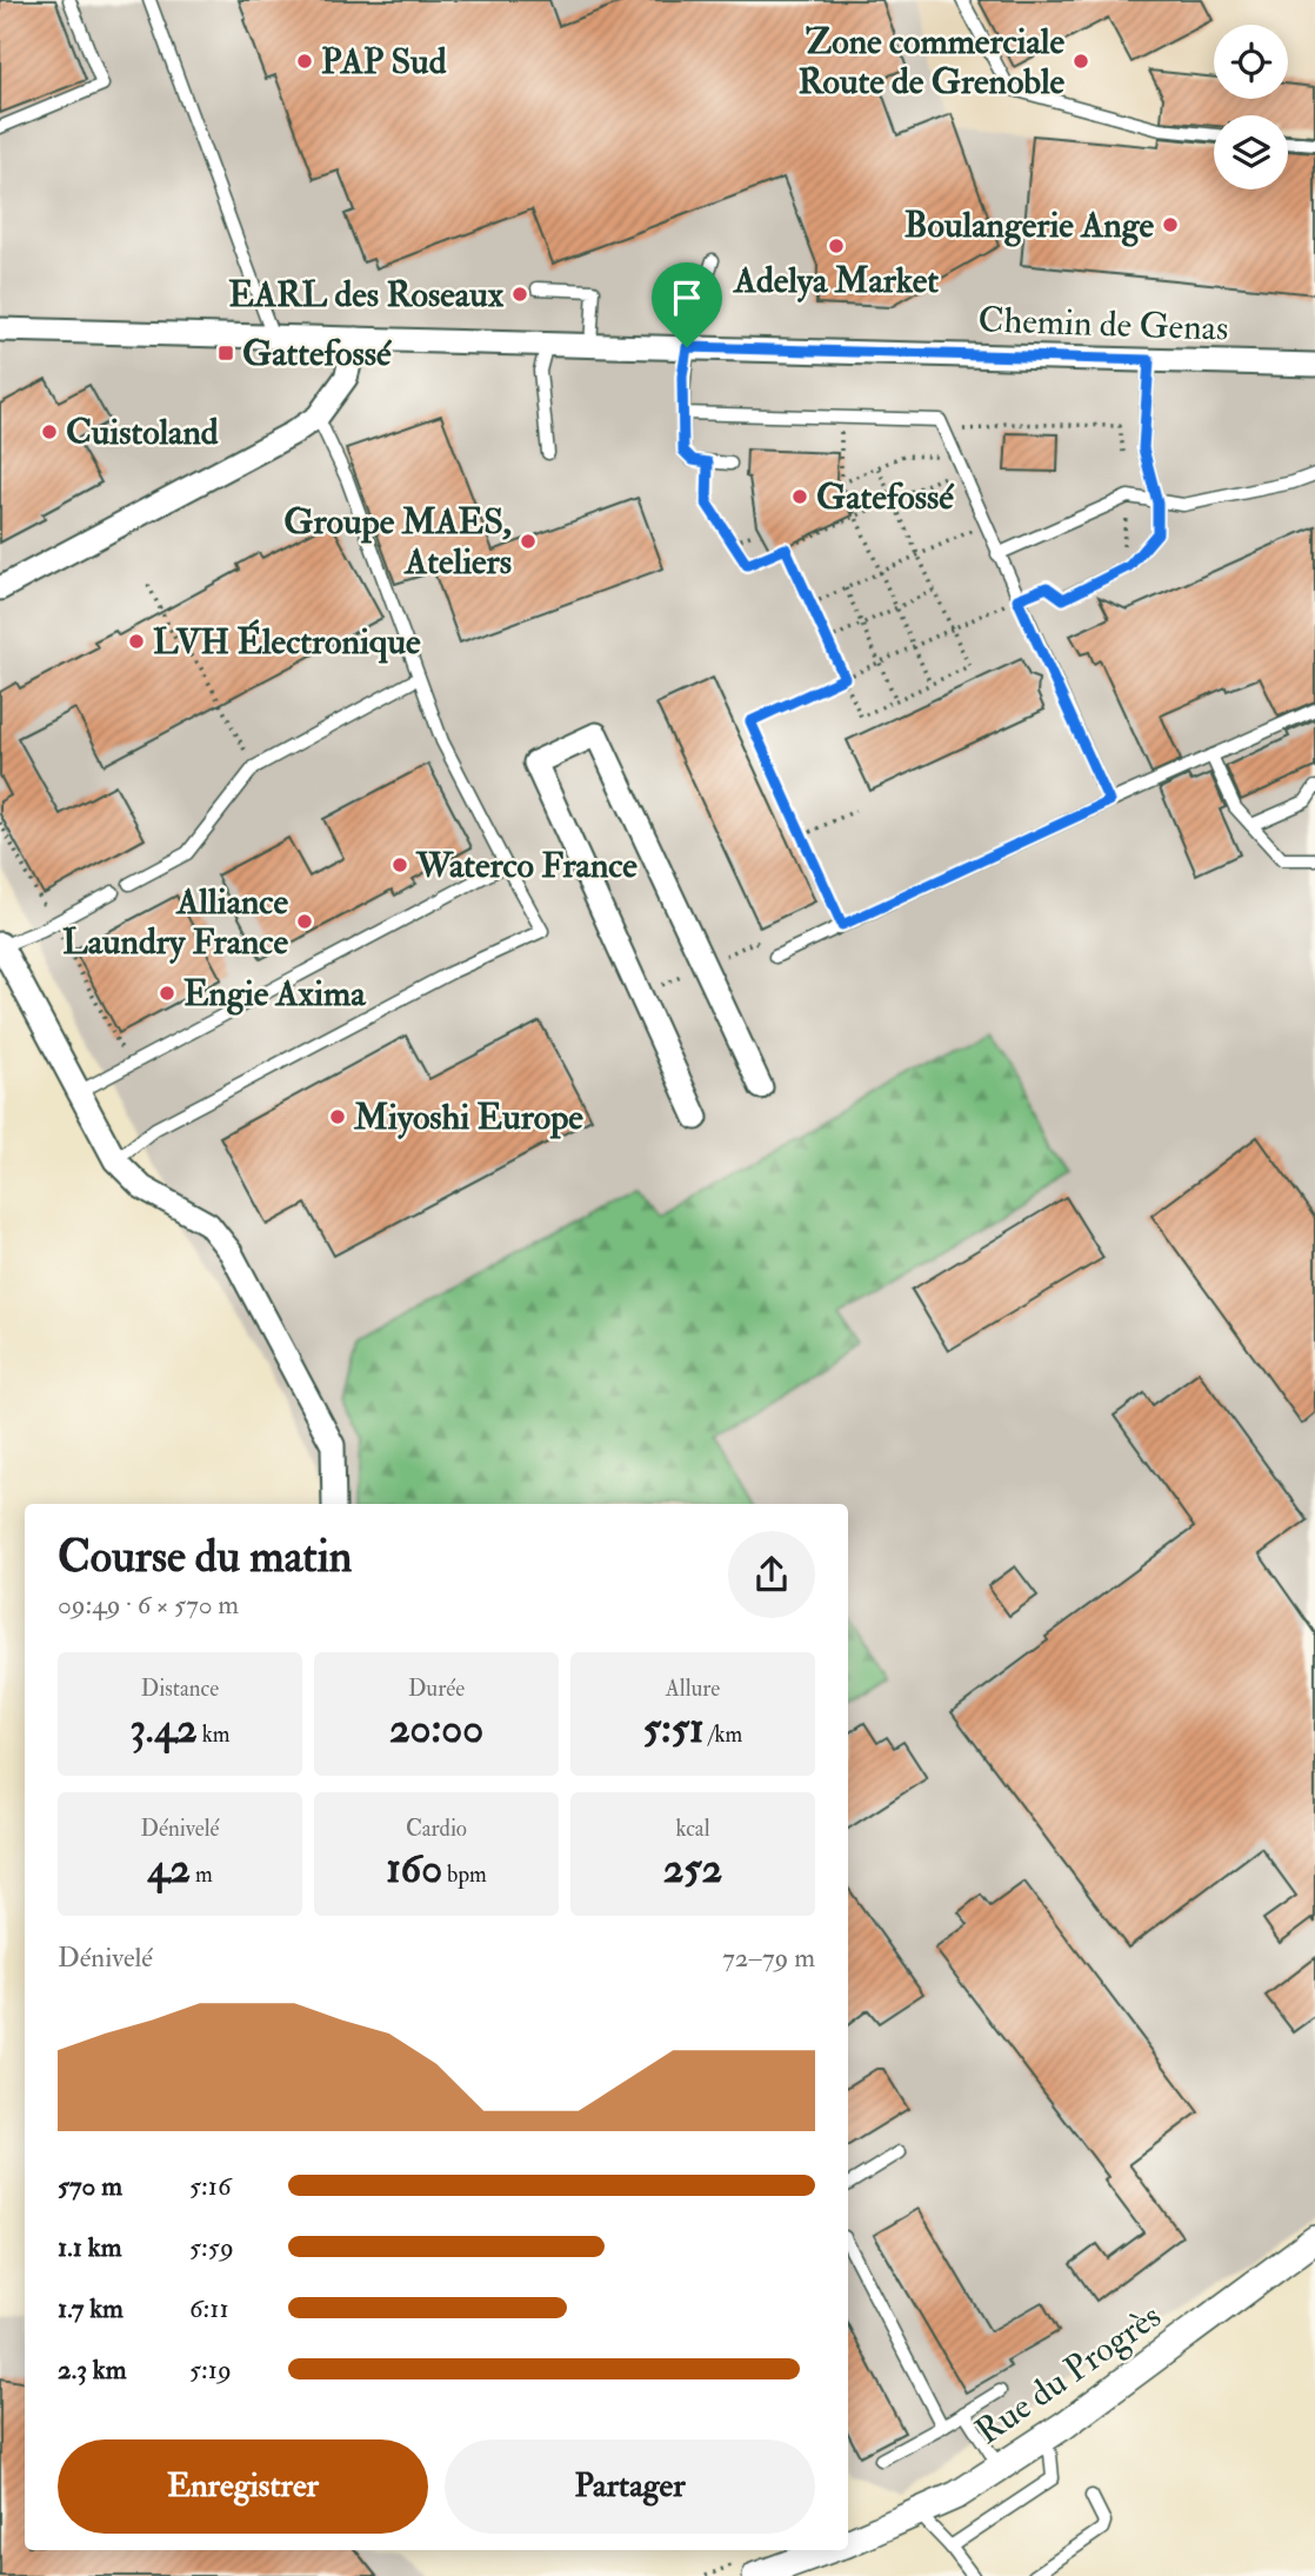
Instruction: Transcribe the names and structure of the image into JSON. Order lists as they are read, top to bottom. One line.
{"streets":{"street":["Chemin de Genas","Rue du Progrès"]},"places":{"other":["PAP Sud","Zone commerciale Route de Grenoble","Boulangerie Ange","Adelya Market","EARL des Roseaux","Cuistoland","Gatefossé","Groupe MAES, Ateliers","LVH Électronique","Waterco France","Alliance Laundry France","Engie Axima","Miyoshi Europe"],"transit":["Gattefossé"]},"page":{"heading":["Course du matin","09:49 · 6 × 570 m"],"stats":[["Distance","3.42 km"],["Durée","20:00"],["Allure","5:51 /km"],["Dénivelé","42 m"],["Cardio","160 bpm"],["kcal","252"]],"chart":["Dénivelé","72–79 m"],"list":[{"name":"570 m","note":"5:16"},{"name":"1.1 km","note":"5:59"},{"name":"1.7 km","note":"6:11"},{"name":"2.3 km","note":"5:19"}],"buttons":["Enregistrer","Partager"]}}
